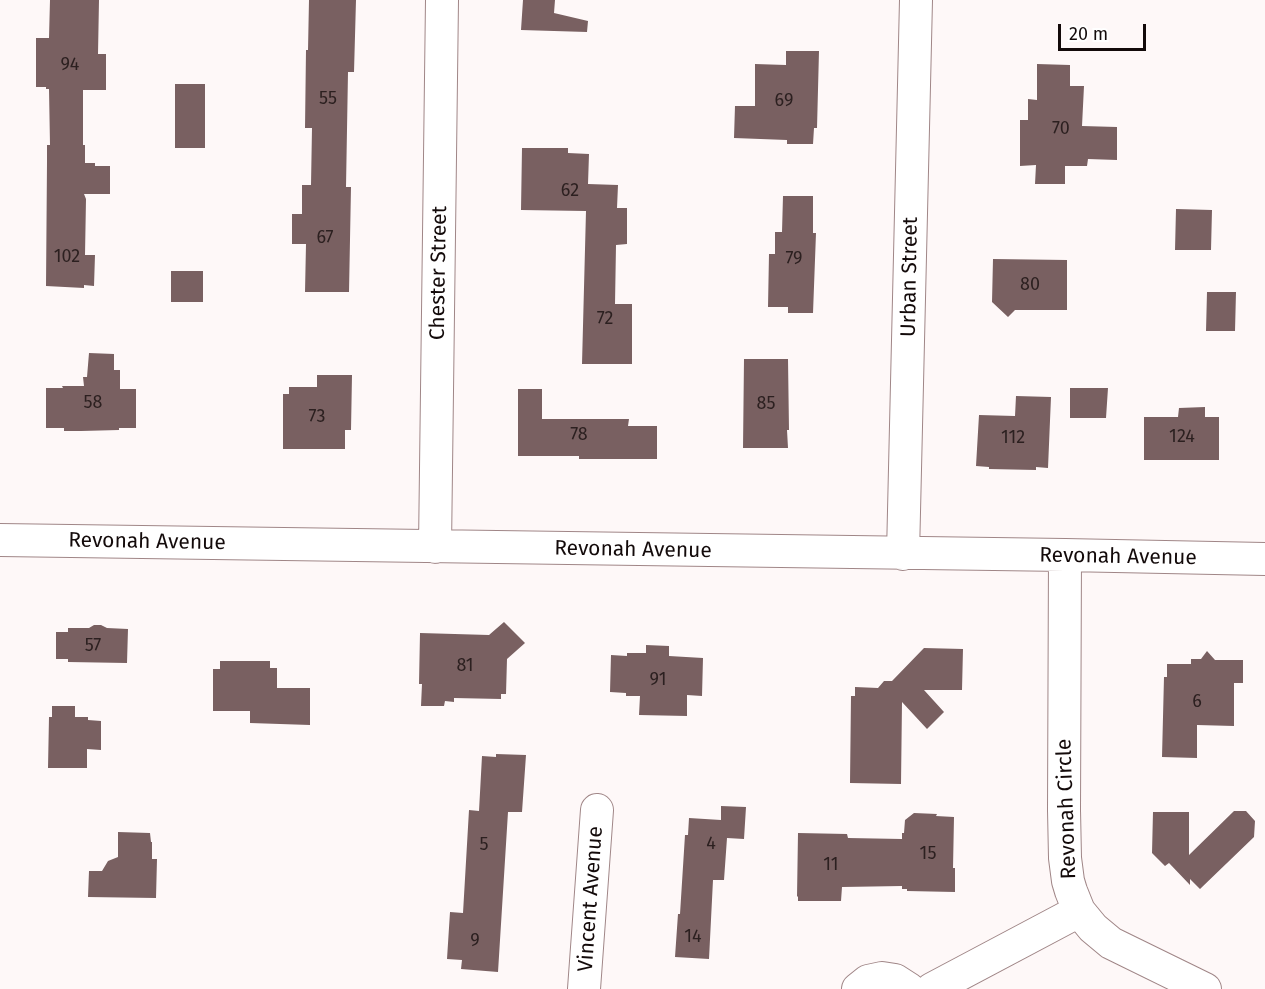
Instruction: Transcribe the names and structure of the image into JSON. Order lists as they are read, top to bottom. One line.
{"streets":{"street":["Chester Street","Urban Street","Revonah Avenue","Revonah Circle","Vincent Avenue"]},"crossings":[["Chester Street","Revonah Avenue"],["Urban Street","Revonah Avenue"],["Revonah Avenue","Revonah Circle"]],"house_numbers":["94","55","69","70","62","67","102","79","80","72","58","85","73","78","124","112","57","81","91","6","4","5","15","11","14","9"],"scale_bar":"20 m"}
